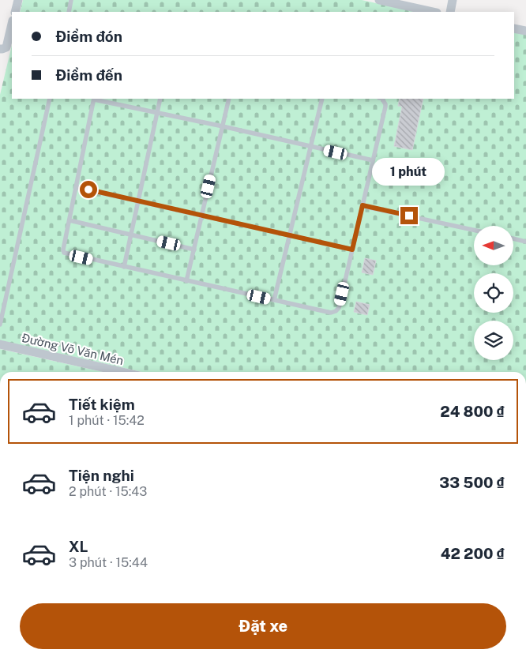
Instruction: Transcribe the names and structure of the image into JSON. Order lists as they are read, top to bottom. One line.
{"streets":{"street":["Đường Võ Văn Mén"]},"north":"left","page":{"banner":["Điểm đón","Điểm đến"],"bubble":"1 phút","list":[{"name":"Tiết kiệm","note":"1 phút · 15:42","value":"24 800 ₫"},{"name":"Tiện nghi","note":"2 phút · 15:43","value":"33 500 ₫"},{"name":"XL","note":"3 phút · 15:44","value":"42 200 ₫"}],"buttons":"Đặt xe"}}
